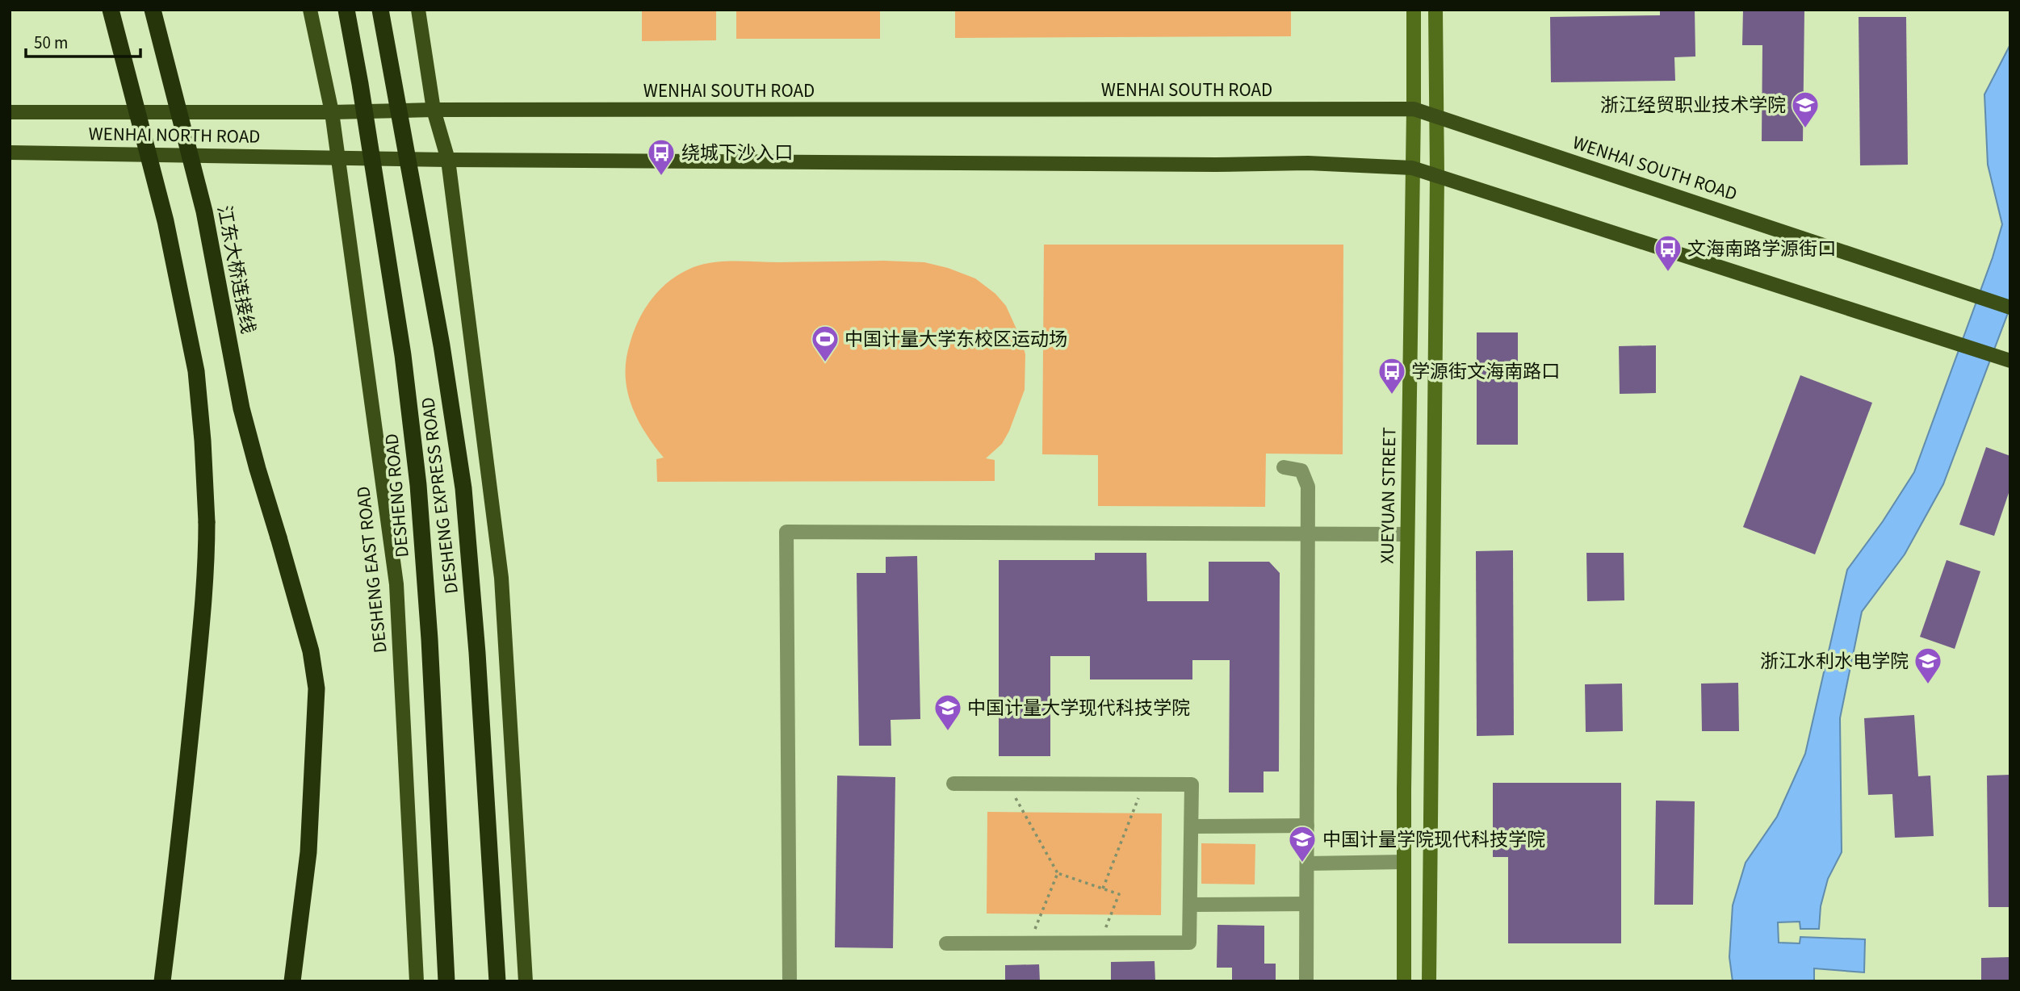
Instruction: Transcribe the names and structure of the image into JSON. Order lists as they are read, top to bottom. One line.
{"streets":{"highway":["江东大桥连接线","DESHENG ROAD","DESHENG EXPRESS ROAD"],"main road":["WENHAI SOUTH ROAD","WENHAI NORTH ROAD","XUEYUAN STREET","DESHENG EAST ROAD"]},"crossings":[["WENHAI SOUTH ROAD","WENHAI NORTH ROAD"],["WENHAI SOUTH ROAD","XUEYUAN STREET"],["WENHAI SOUTH ROAD","DESHENG EAST ROAD"],["WENHAI NORTH ROAD","DESHENG EAST ROAD"]],"places":{"school or university":["浙江经贸职业技术学院","浙江水利水电学院","中国计量大学现代科技学院","中国计量学院现代科技学院"],"bus stop":["绕城下沙入口","文海南路学源街口","学源街文海南路口"],"sports":["中国计量大学东校区运动场"]},"scale_bar":"50 m"}
